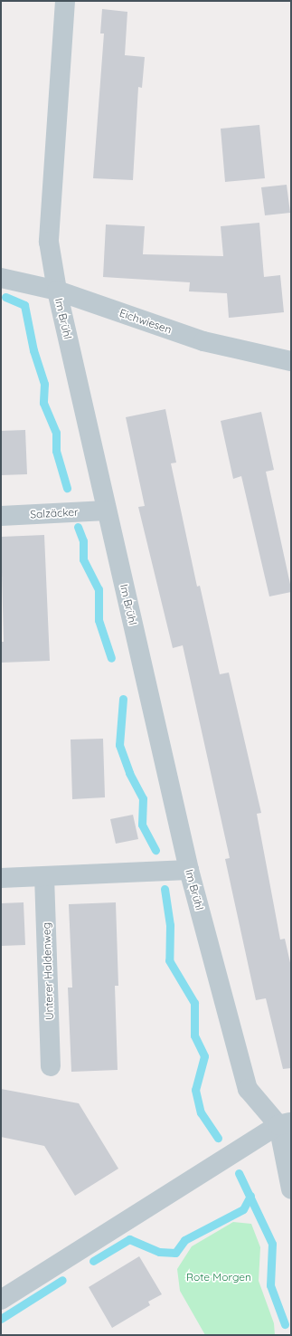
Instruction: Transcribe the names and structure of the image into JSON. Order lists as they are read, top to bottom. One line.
{"streets":{"street":["Im Brühl","Eichwiesen","Salzäcker","Unterer Haldenweg"]},"crossings":[["Im Brühl","Eichwiesen"],["Im Brühl","Salzäcker"]],"parks":["Rote Morgen"]}
